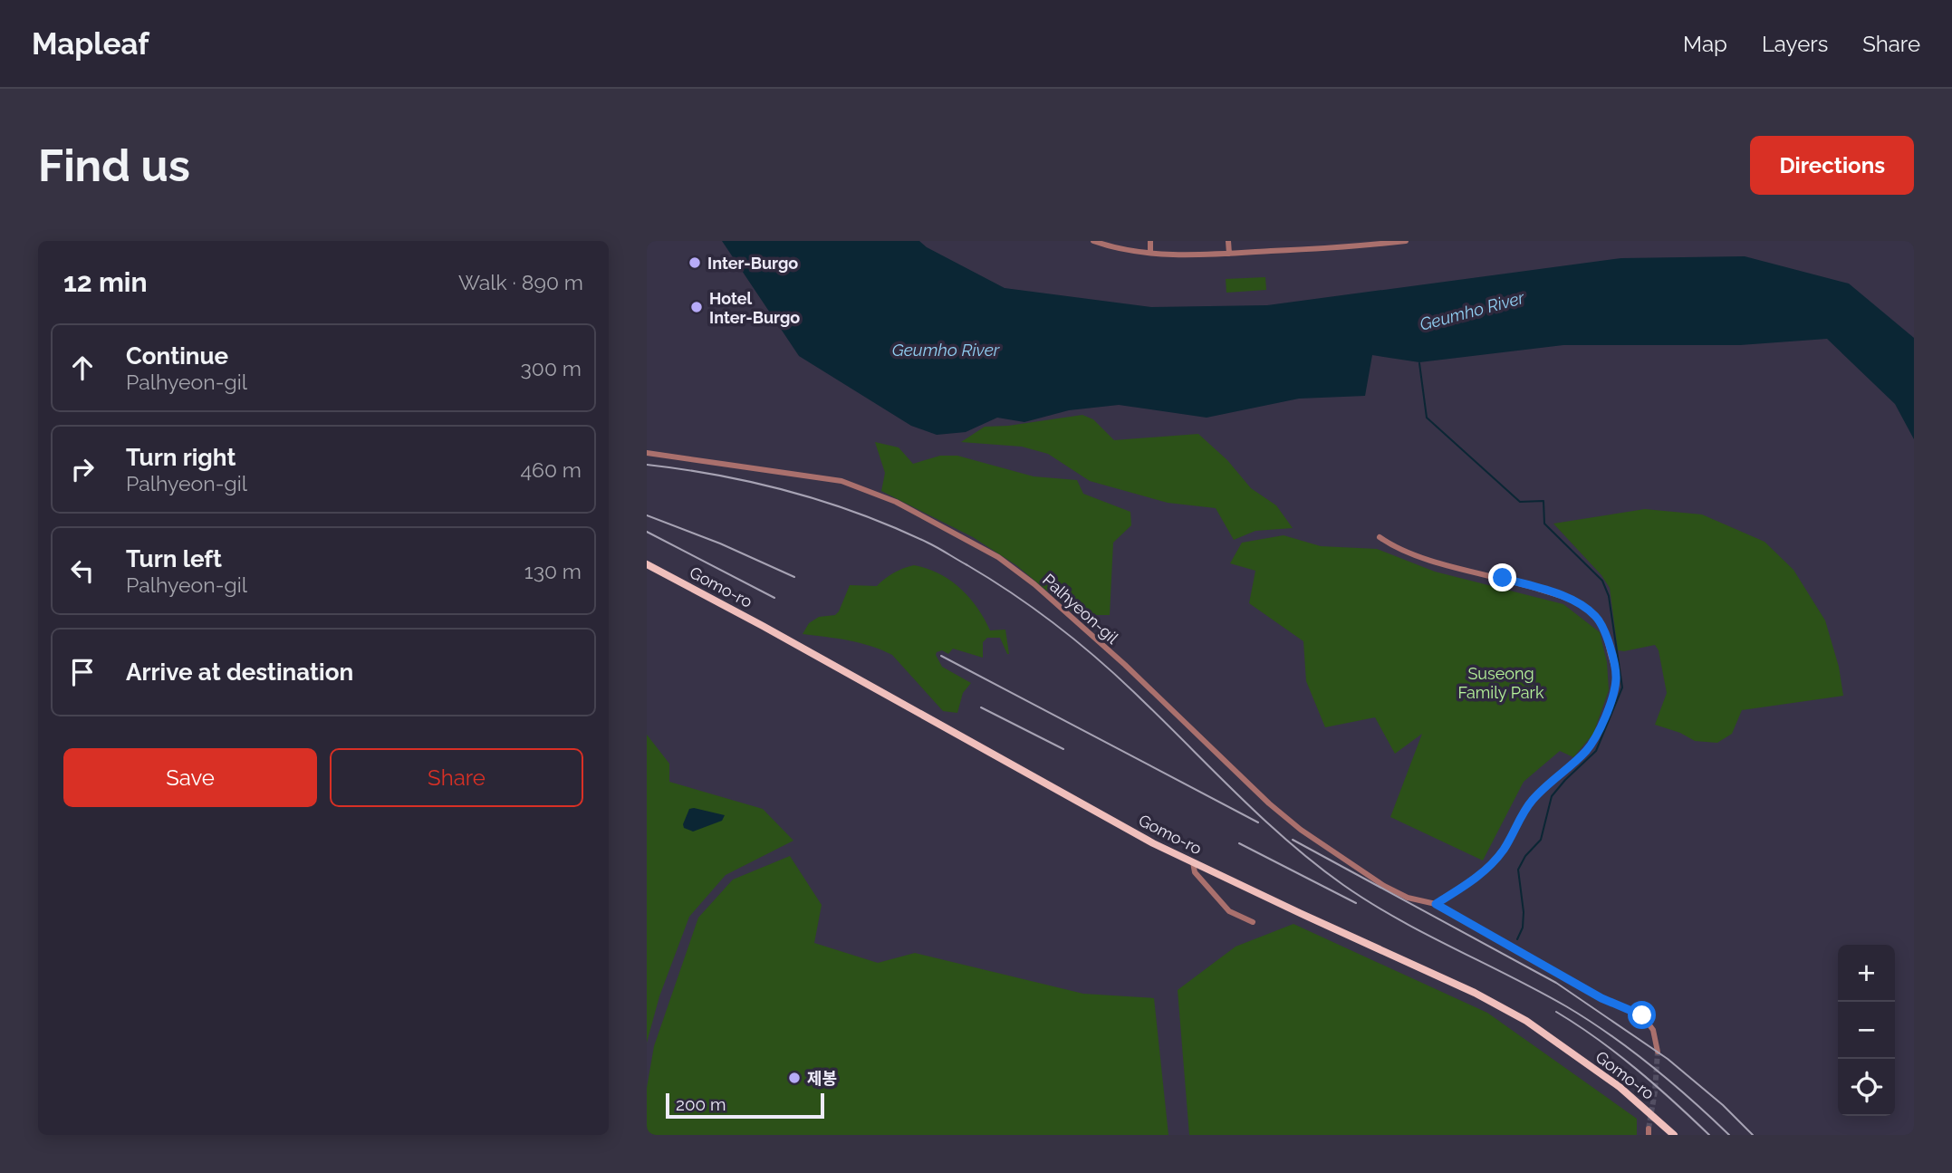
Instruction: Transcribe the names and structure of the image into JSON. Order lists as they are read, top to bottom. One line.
{"streets":{"main road":["Gomo-ro"],"street":["Palhyeon-gil"]},"water":["Geumho River"],"parks":["Suseong Family Park"],"places":["Inter-Burgo","Hotel Inter-Burgo","제봉"],"scale_bar":"200 m","page":{"header":"Mapleaf","nav":["Map","Layers","Share"],"buttons":["Directions",["Save","Share"]],"title":"Find us","heading":["12 min","Walk · 890 m"],"list":[["Continue","Palhyeon-gil","300 m"],["Turn right","Palhyeon-gil","460 m"],["Turn left","Palhyeon-gil","130 m"],"Arrive at destination"],"map_buttons":["+","−"],"scale":"200 m"}}
